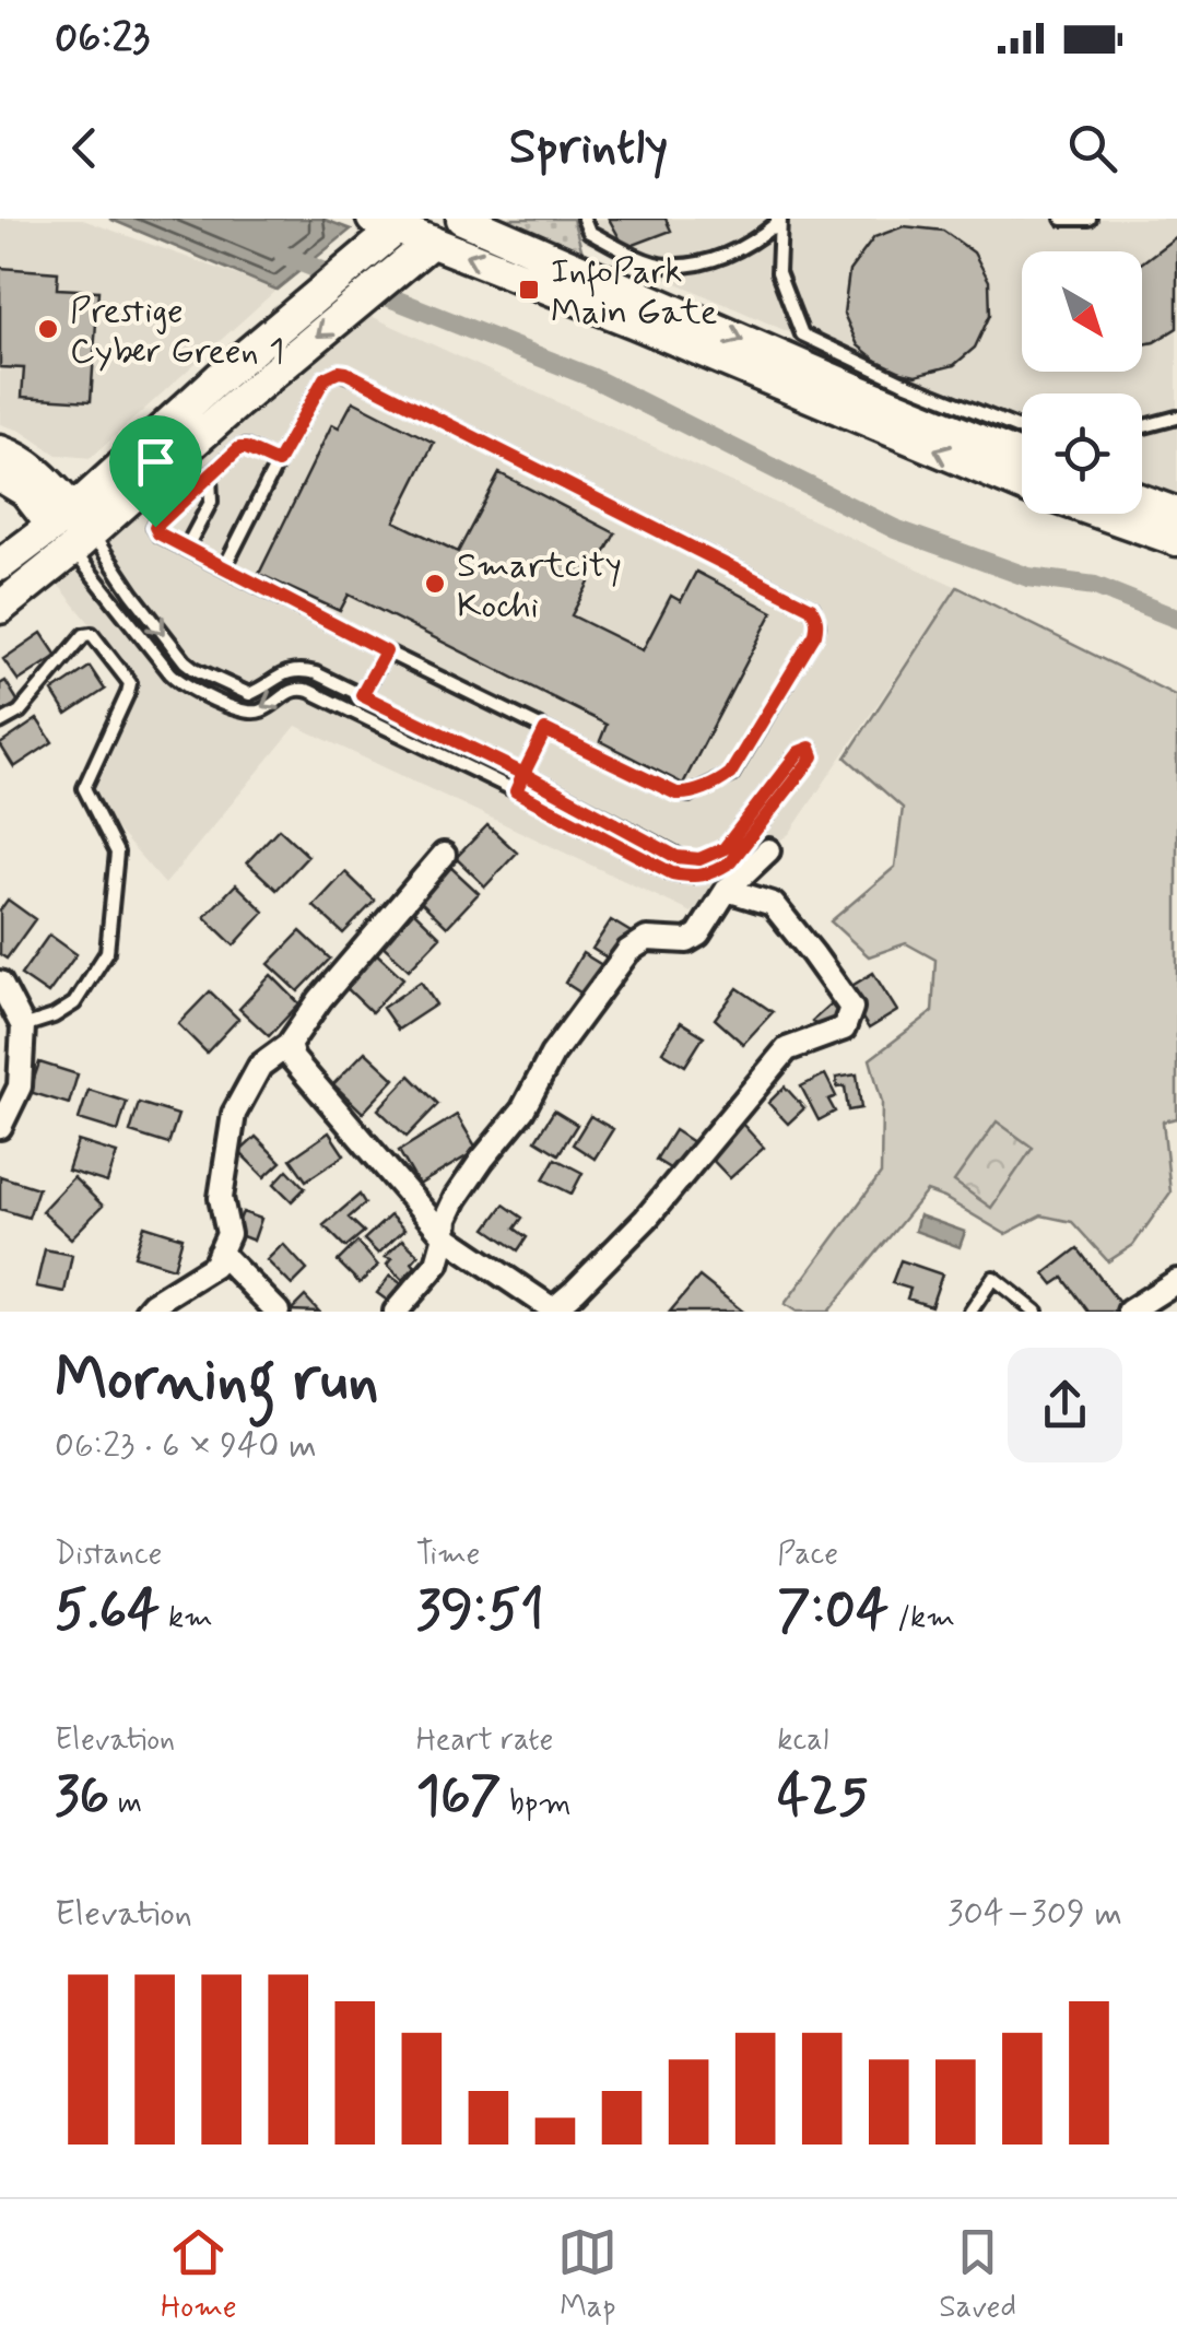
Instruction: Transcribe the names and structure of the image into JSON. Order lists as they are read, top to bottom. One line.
{"places":{"transit":["InfoPark Main Gate"],"other":["Prestige Cyber Green 1","Smartcity Kochi"]},"north":"bottom right","page":{"status":"06:23","header":"Sprintly","heading":["Morning run","06:23 · 6 × 940 m"],"stats":[["Distance","5.64 km"],["Time","39:51"],["Pace","7:04 /km"],["Elevation","36 m"],["Heart rate","167 bpm"],["kcal","425"]],"chart":["Elevation","304–309 m"],"tabs":["Home","Map","Saved"]}}
